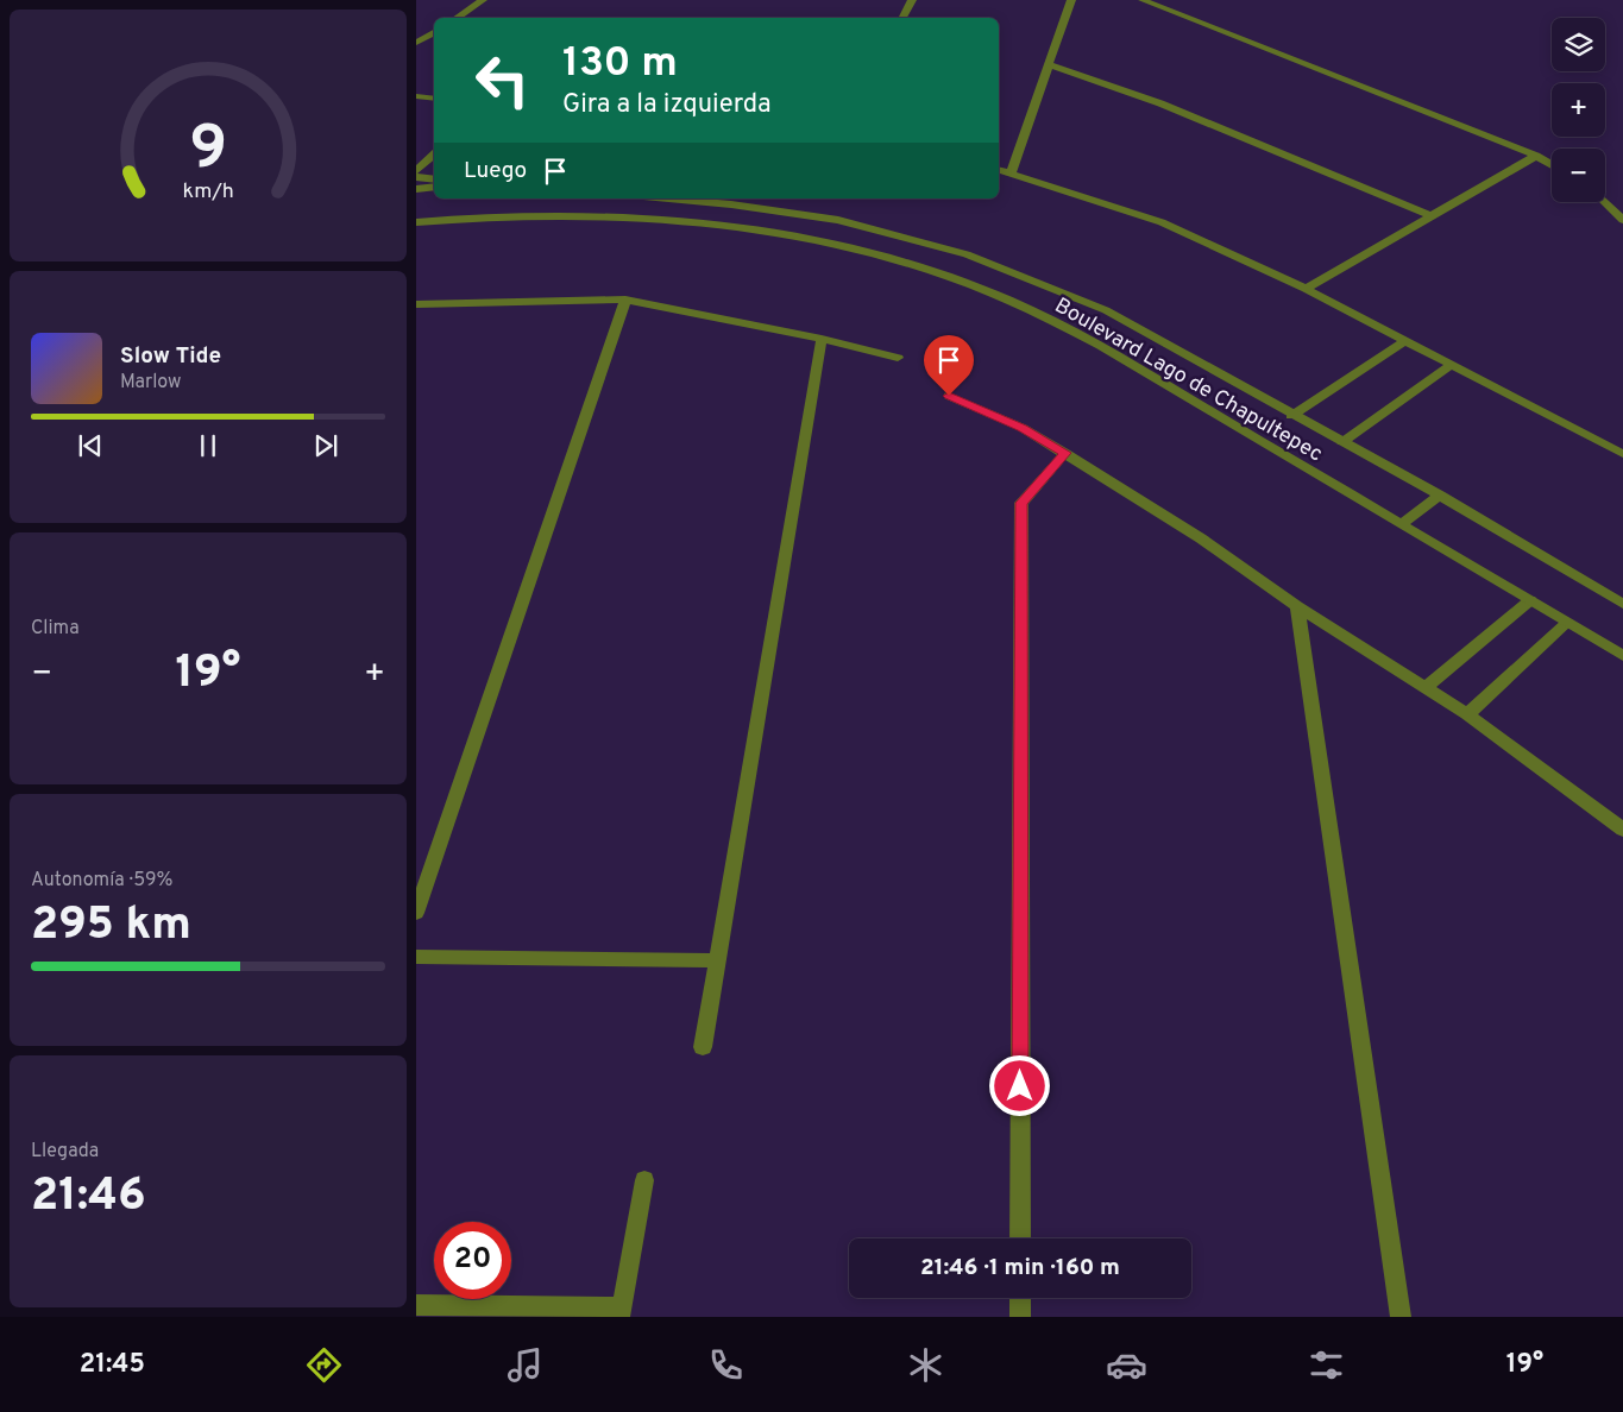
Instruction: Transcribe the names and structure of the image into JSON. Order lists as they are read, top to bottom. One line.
{"streets":{"street":["Boulevard Lago de Chapultepec"]},"page":{"map_buttons":["+","−"],"turn":["130 m","Gira a la izquierda"],"then":"Luego","song":["Slow Tide","Marlow"],"tile":["Clima",["Autonomía · 59%","295 km"],["Llegada","21:46"]],"heat":["−","19°","+"],"limit":"20","trip":"21:46 · 1 min · 160 m","tabs":["21:45","19°"],"gauge":["9","km/h"]}}
